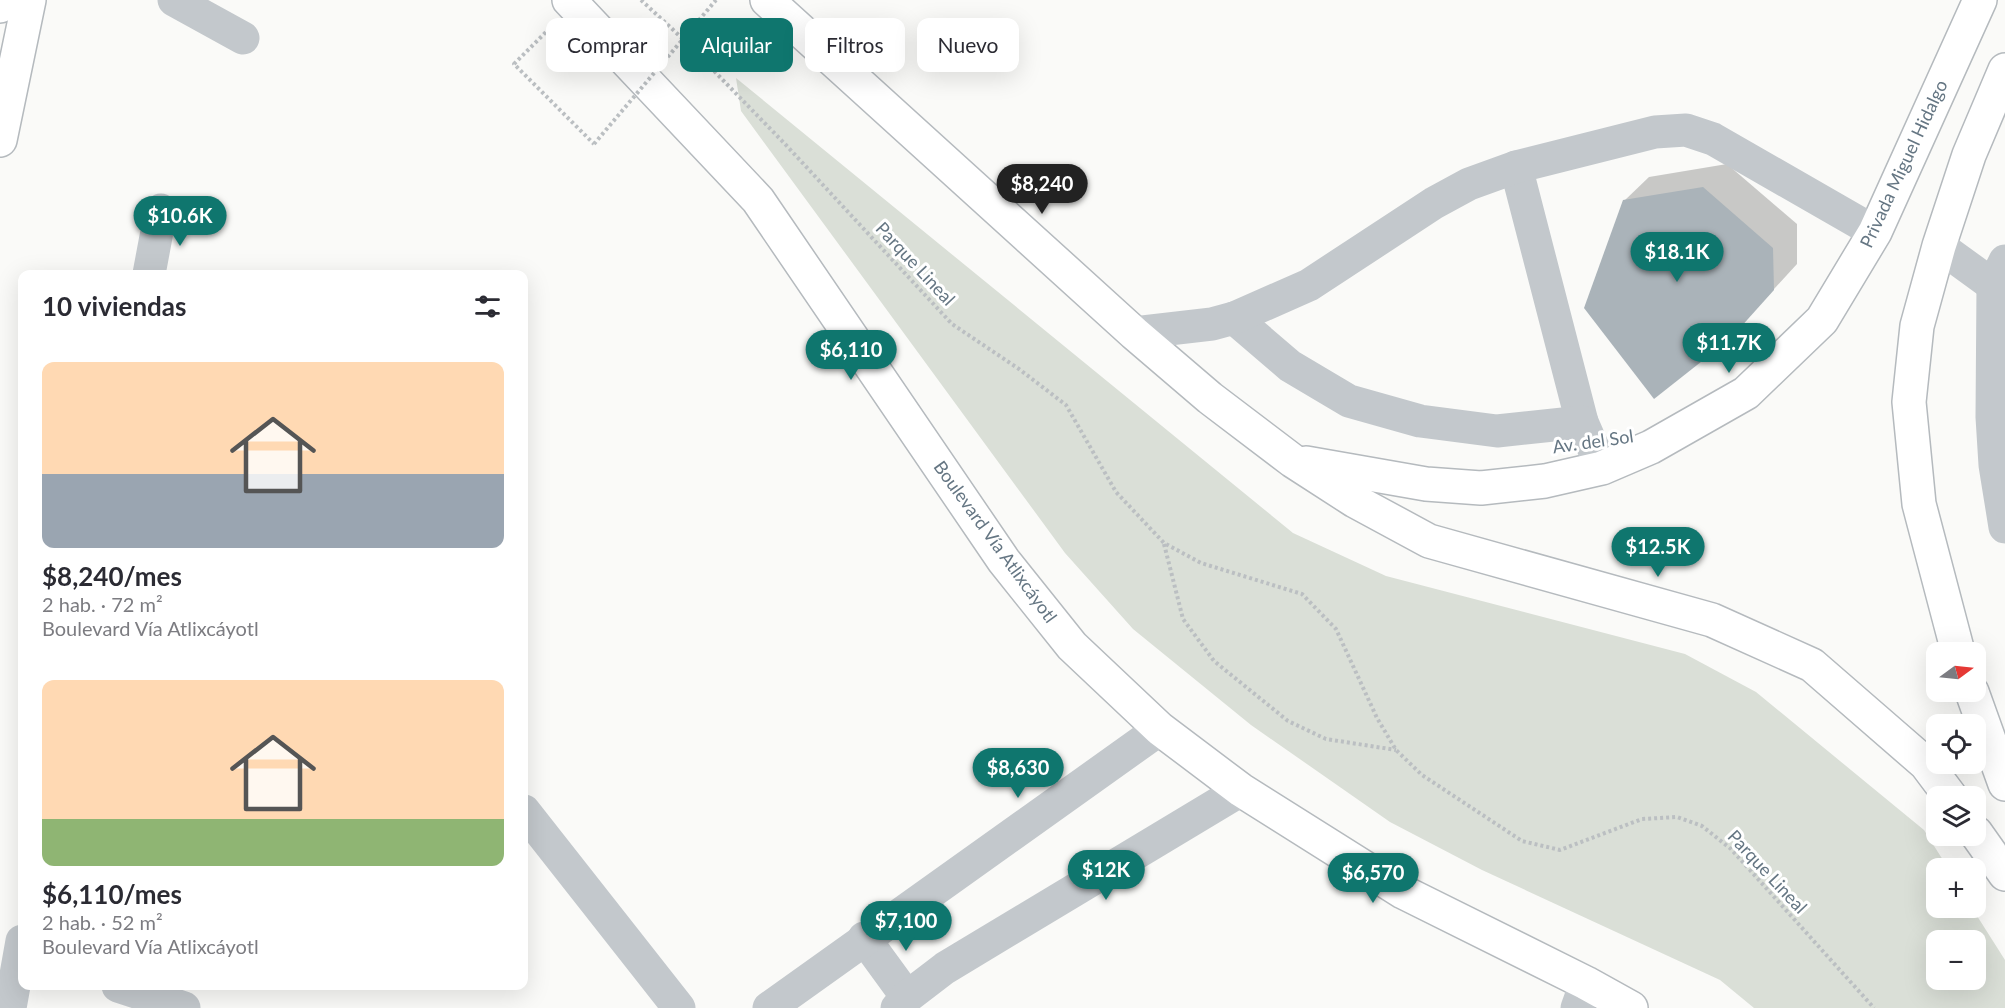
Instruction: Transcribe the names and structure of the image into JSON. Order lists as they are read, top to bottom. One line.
{"streets":{"main road":["Privada Miguel Hidalgo","Boulevard Vía Atlixcáyotl"],"path":["Parque Lineal"]},"north":"right","page":{"chip":["Comprar","Alquilar","Filtros","Nuevo"],"price":["$8,240","$10.6K","$18.1K","$11.7K","$6,110","$12.5K","$8,630","$12K","$6,570","$7,100"],"heading":"10 viviendas","list":[{"name":"$8,240/mes","note":"2 hab. · 72 m² · Boulevard Vía Atlixcáyotl"},{"name":"$6,110/mes","note":"2 hab. · 52 m² · Boulevard Vía Atlixcáyotl"}],"map_buttons":["+","−"]}}
